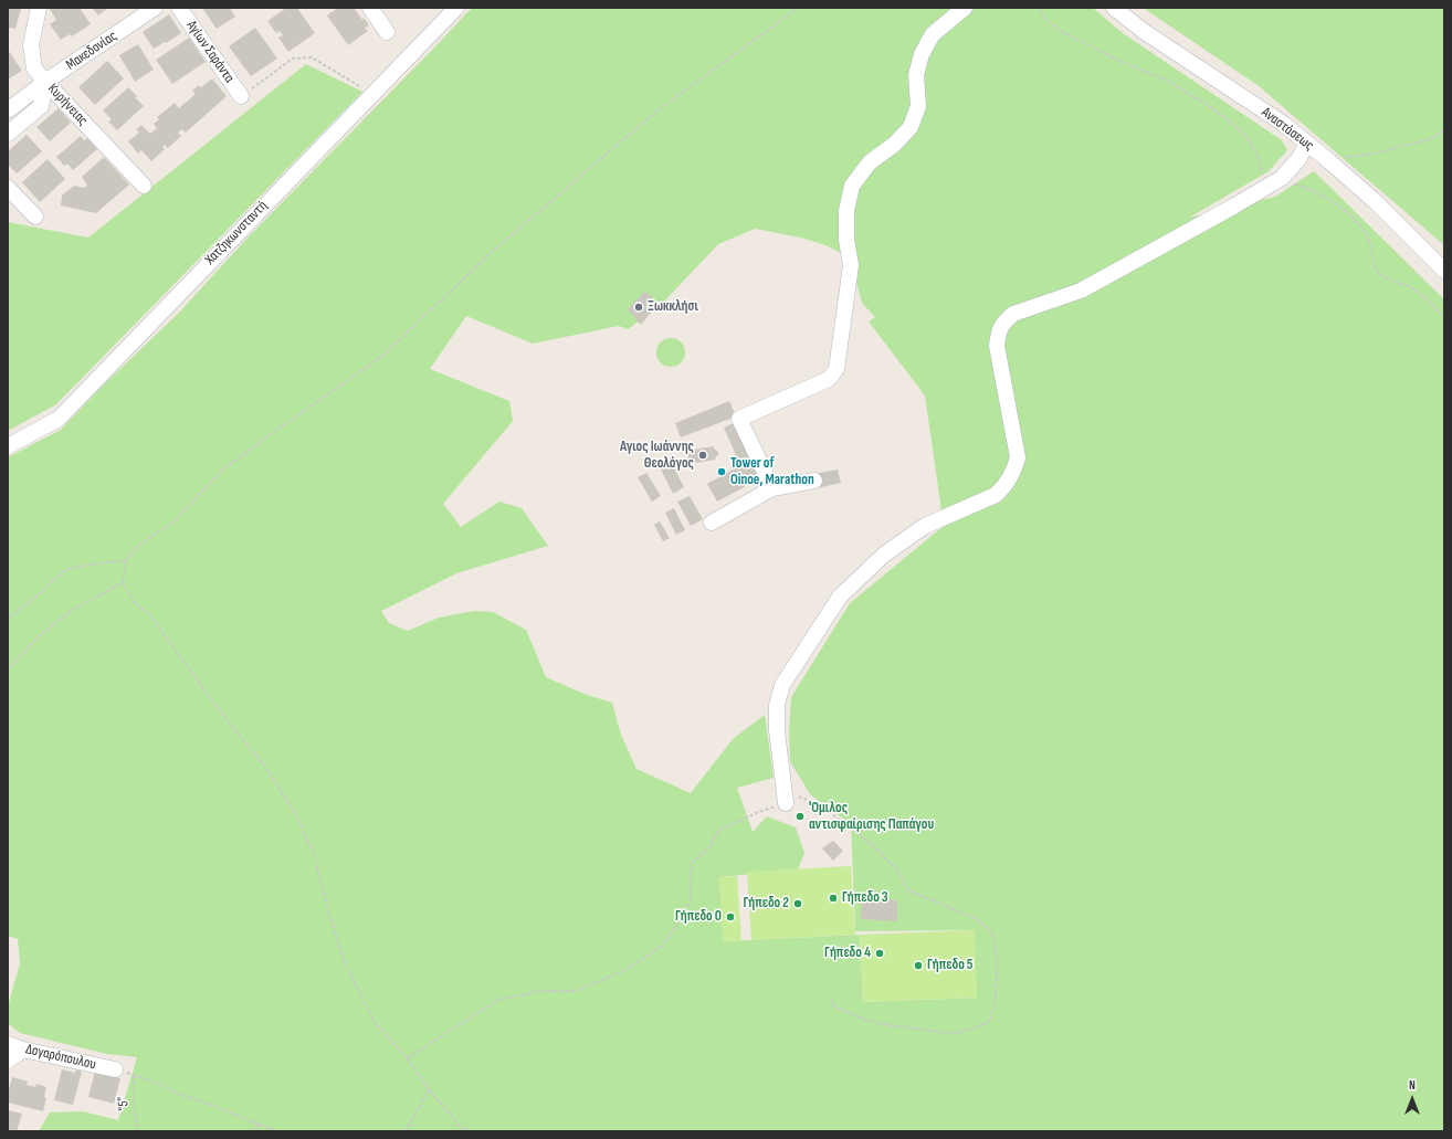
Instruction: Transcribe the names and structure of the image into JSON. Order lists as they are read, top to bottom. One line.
{"streets":{"street":["Μακεδονίας","Αγίων Σαράντα","Κυρήνειας","Αναστάσεως","Χατζηκωνσταντή","Δογαρόπουλου"],"path":["\"5\""]},"crossings":[["Μακεδονίας","Κυρήνειας"]],"places":["Ξωκκλήσι","Αγιος Ιωάννης Θεολόγος","Tower of Oinoe, Marathon","'Ομιλος αντισφαίρισης Παπάγου","Γήπεδο 3","Γήπεδο 2","Γήπεδο 0","Γήπεδο 4","Γήπεδο 5"],"north":"top"}
